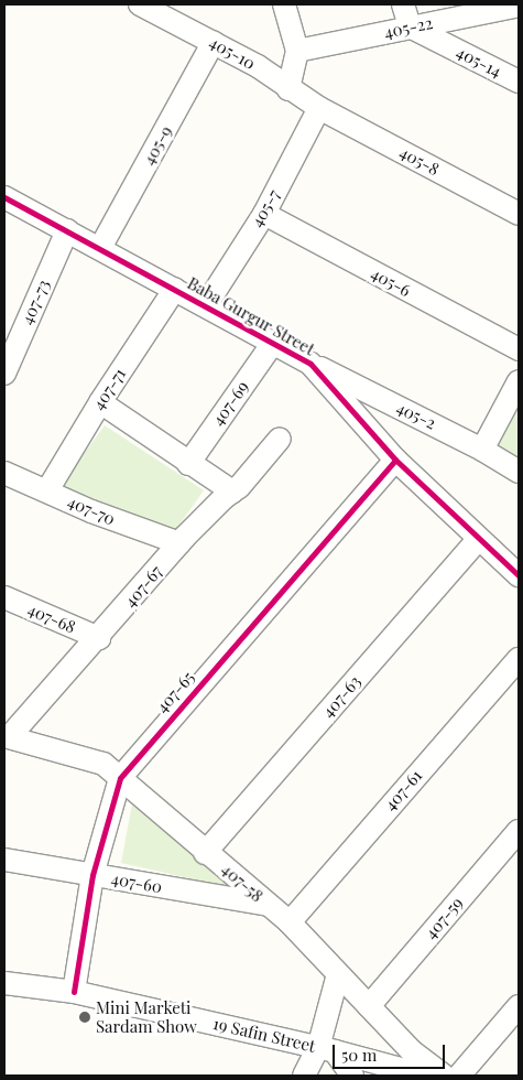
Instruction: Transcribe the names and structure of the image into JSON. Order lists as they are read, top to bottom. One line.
{"streets":{"street":["405-22","405-10","405-14","405-9","405-8","405-7","405-6","407-73","Baba Gurgur Street","407-71","407-69","405-2","407-70","407-67","407-68","407-65","407-63","407-61","407-60","407-58","407-59","19 Safin Street"]},"crossings":[["405-22","405-14"],["405-10","405-9"],["405-10","405-8"],["405-10","405-7"],["405-9","Baba Gurgur Street"],["405-8","405-7"],["405-7","405-6"],["405-7","Baba Gurgur Street"],["407-73","Baba Gurgur Street"],["Baba Gurgur Street","407-71"],["Baba Gurgur Street","407-69"],["Baba Gurgur Street","405-2"],["Baba Gurgur Street","407-65"],["Baba Gurgur Street","407-63"],["407-71","407-70"],["407-70","407-67"],["407-67","407-68"],["407-67","407-58"],["407-65","407-60"],["407-65","407-58"],["407-65","19 Safin Street"],["407-63","407-58"],["407-61","407-58"],["407-60","407-58"],["407-58","407-59"]],"places":["Mini Marketi Sardam Show"],"scale_bar":"50 m"}
